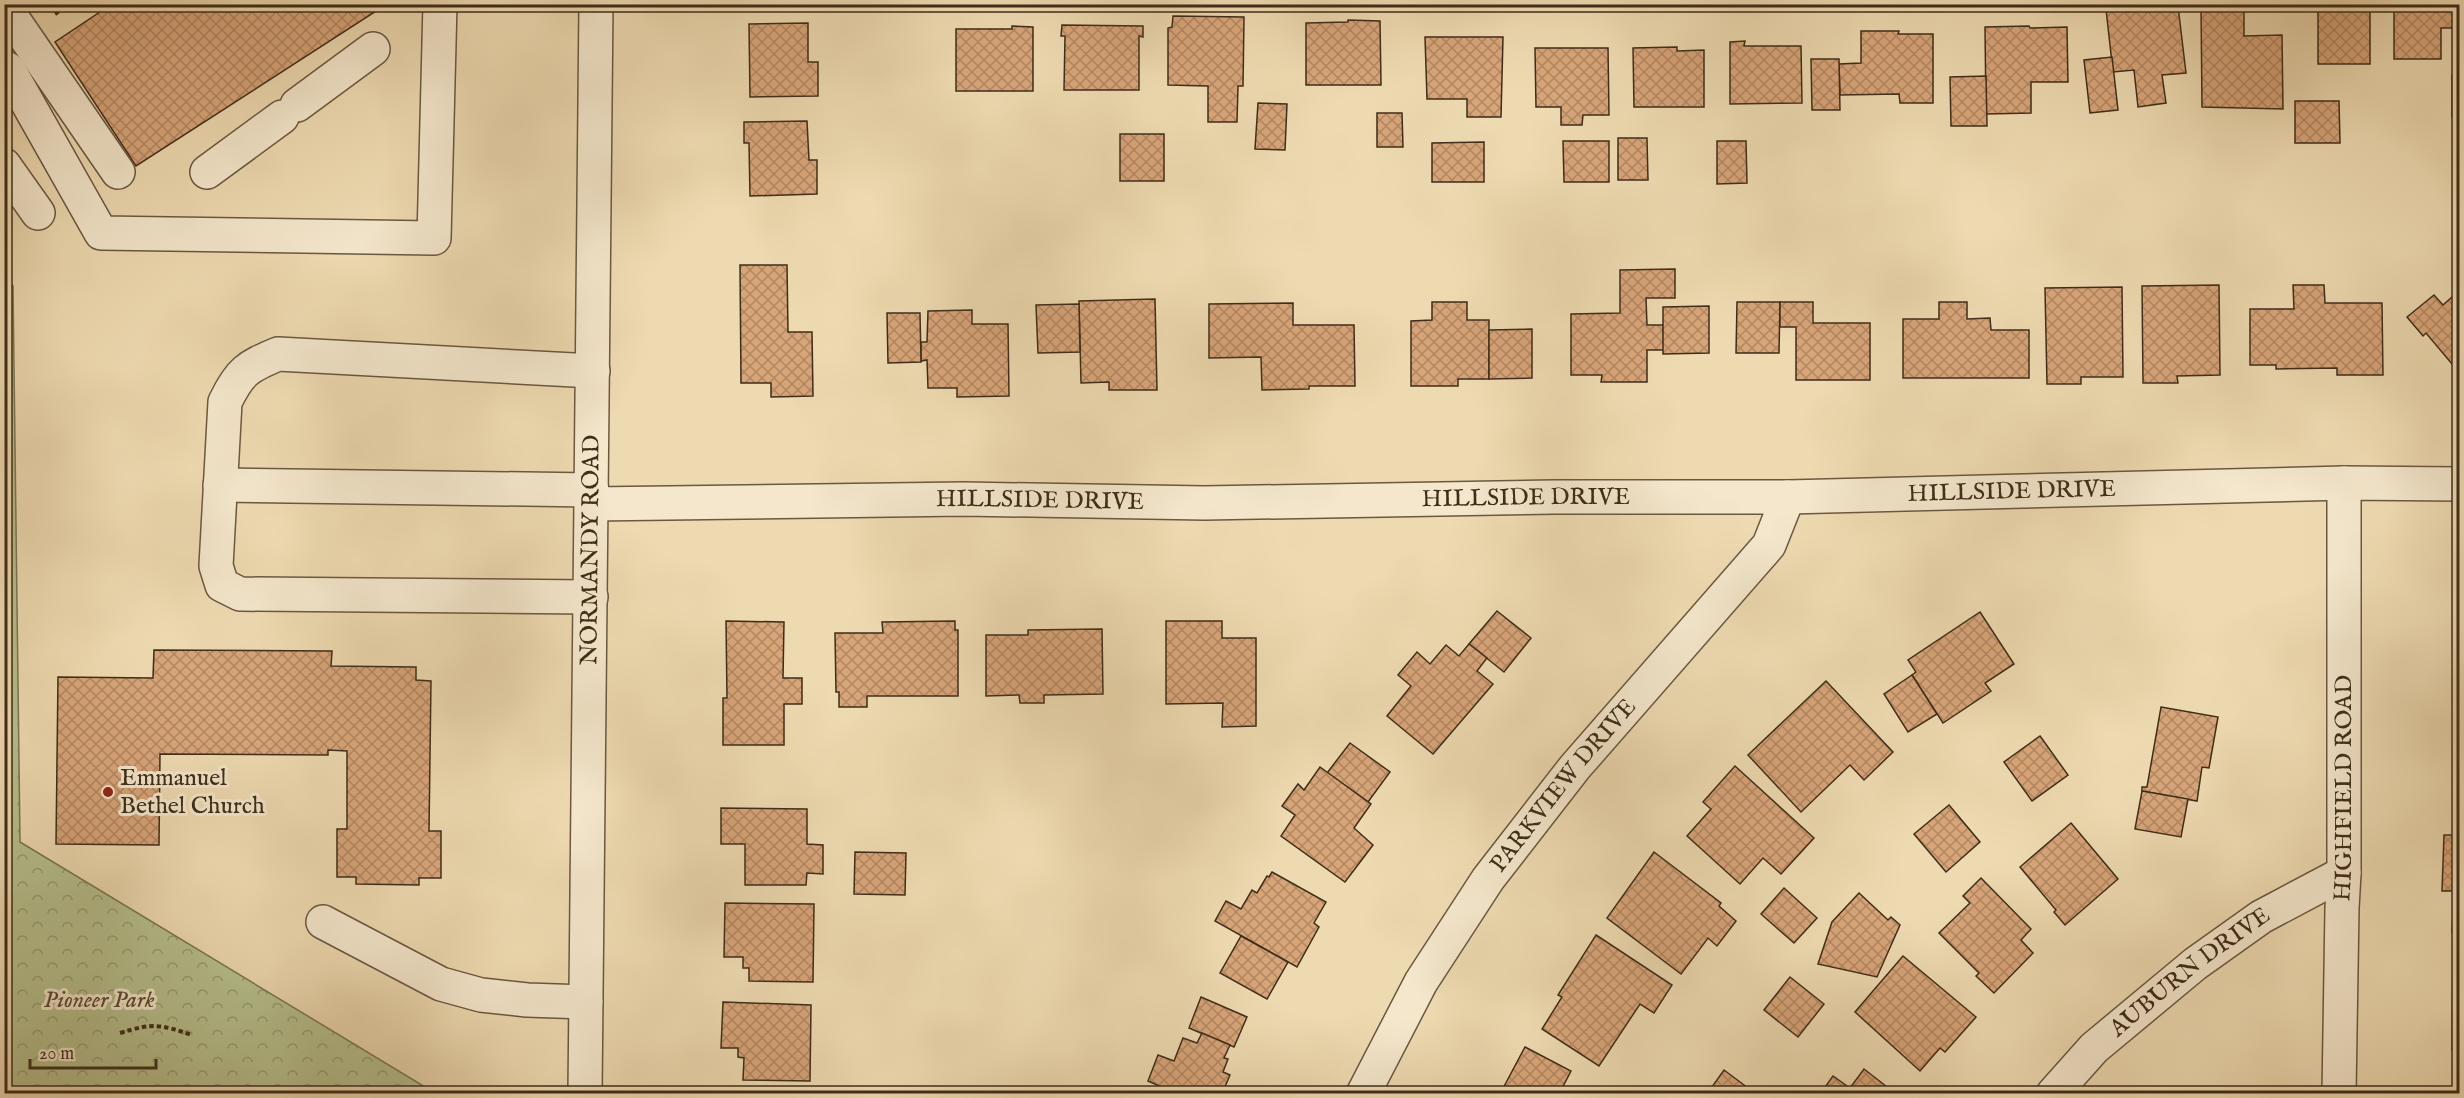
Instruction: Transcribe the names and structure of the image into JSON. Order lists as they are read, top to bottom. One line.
{"streets":{"street":["HILLSIDE DRIVE","NORMANDY ROAD","PARKVIEW DRIVE","HIGHFIELD ROAD","AUBURN DRIVE"]},"crossings":[["HILLSIDE DRIVE","NORMANDY ROAD"],["HILLSIDE DRIVE","PARKVIEW DRIVE"],["HILLSIDE DRIVE","HIGHFIELD ROAD"],["HIGHFIELD ROAD","AUBURN DRIVE"]],"parks":["Pioneer Park"],"places":["Emmanuel Bethel Church"],"scale_bar":"20 m"}
